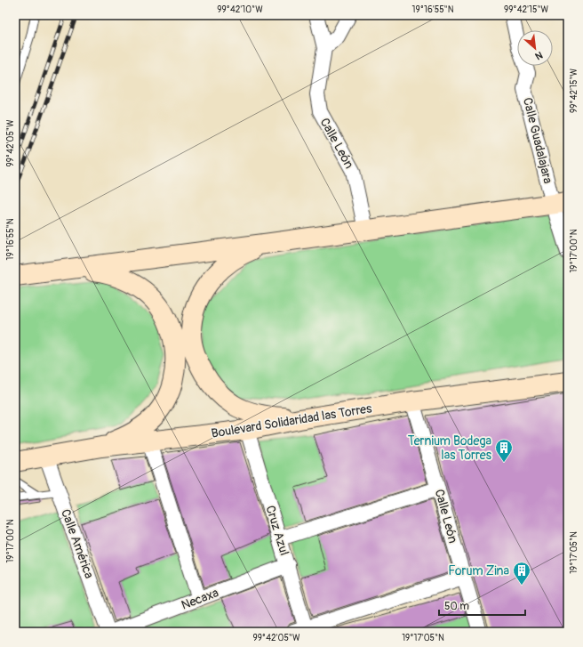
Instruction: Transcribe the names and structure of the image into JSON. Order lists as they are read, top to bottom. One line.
{"streets":{"main road":["Boulevard Solidaridad las Torres"],"street":["Calle Guadalajara","Calle León","Cruz Azul","Calle América","Necaxa"]},"crossings":[["Calle León","Boulevard Solidaridad las Torres"],["Boulevard Solidaridad las Torres","Cruz Azul"],["Boulevard Solidaridad las Torres","Calle América"],["Cruz Azul","Necaxa"],["Calle América","Necaxa"]],"places":{"building":["Ternium Bodega las Torres","Forum Zina"]},"scale_bar":"50 m","north":"bottom right","coordinates":["99°42'10\"W","19°16'55\"N","99°42'15\"W","99°42'05\"W","19°17'00\"N","19°17'05\"N"]}
